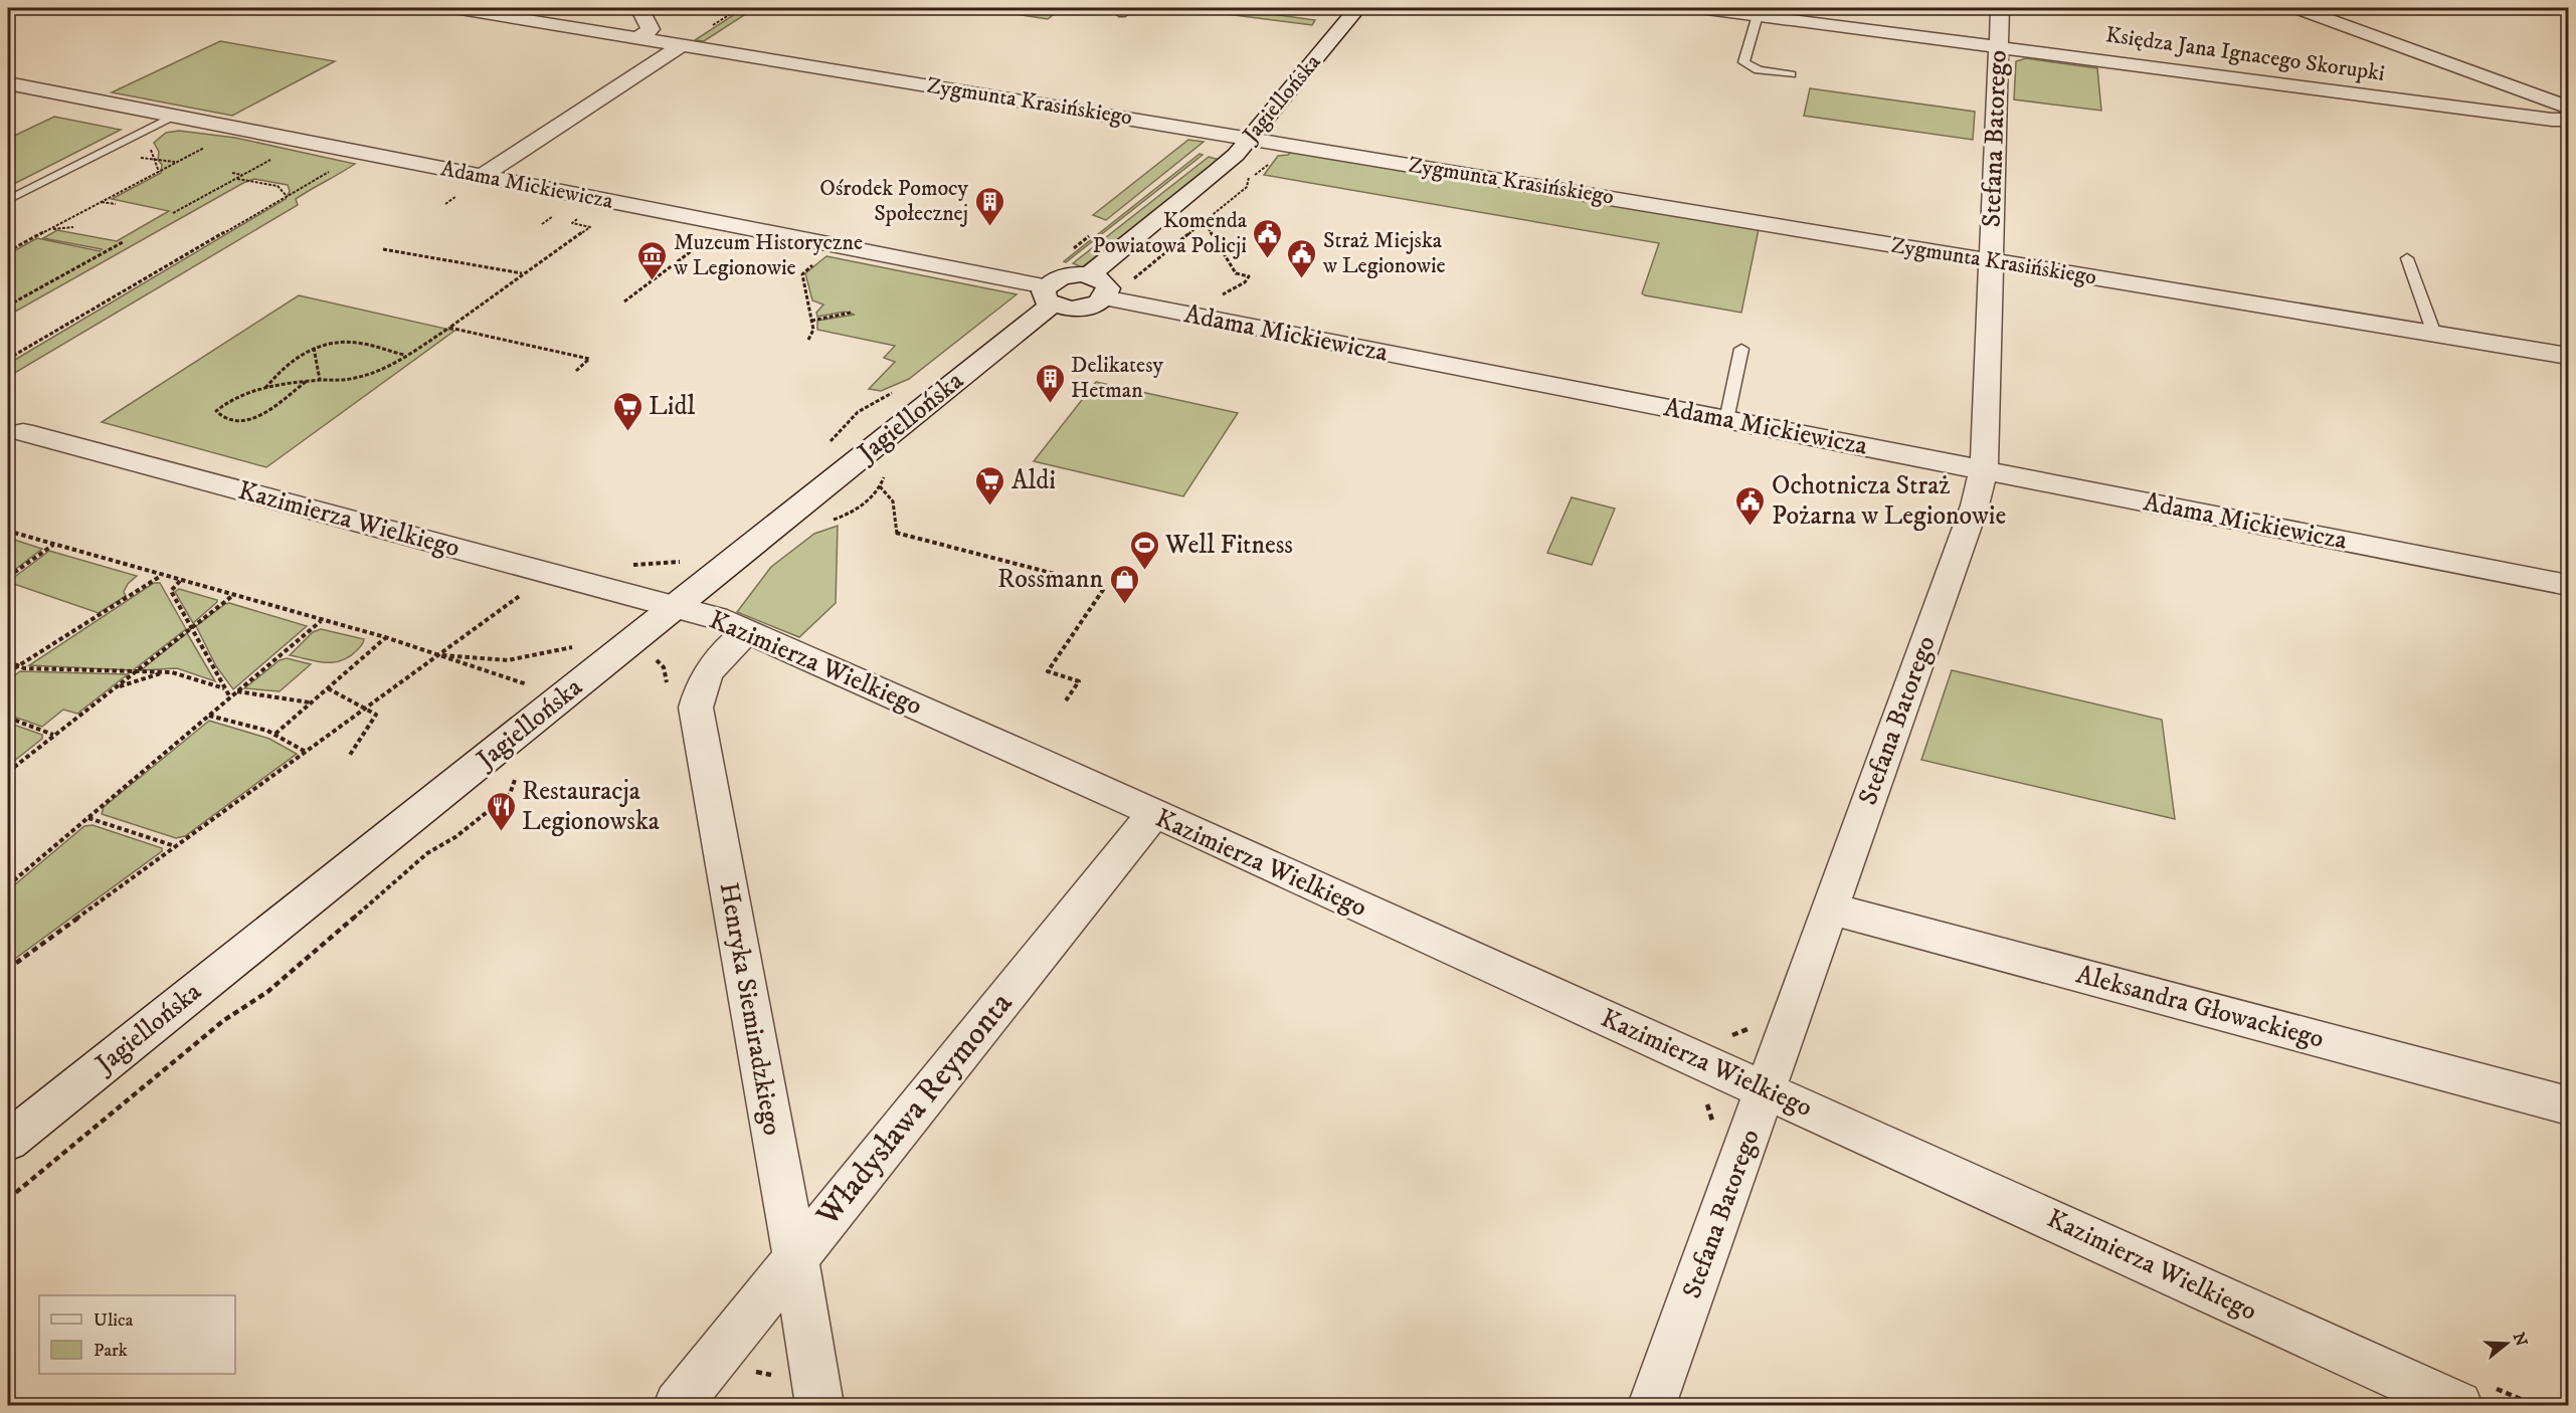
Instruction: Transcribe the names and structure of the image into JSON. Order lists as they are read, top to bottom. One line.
{"streets":{"street":["Księdza Jana Ignacego Skorupki","Jagiellońska","Zygmunta Krasińskiego","Stefana Batorego","Adama Mickiewicza","Kazimierza Wielkiego","Aleksandra Głowackiego","Henryka Siemiradzkiego","Władysława Reymonta"]},"crossings":[["Księdza Jana Ignacego Skorupki","Stefana Batorego"],["Jagiellońska","Zygmunta Krasińskiego"],["Jagiellońska","Adama Mickiewicza"],["Jagiellońska","Kazimierza Wielkiego"],["Zygmunta Krasińskiego","Stefana Batorego"],["Stefana Batorego","Adama Mickiewicza"],["Stefana Batorego","Kazimierza Wielkiego"],["Stefana Batorego","Aleksandra Głowackiego"],["Kazimierza Wielkiego","Henryka Siemiradzkiego"],["Kazimierza Wielkiego","Władysława Reymonta"],["Henryka Siemiradzkiego","Władysława Reymonta"]],"places":{"building":["Ośrodek Pomocy Społecznej","Delikatesy Hetman"],"public building":["Komenda Powiatowa Policji","Straż Miejska w Legionowie","Ochotnicza Straż Pożarna w Legionowie"],"museum":["Muzeum Historyczne w Legionowie"],"supermarket":["Lidl","Aldi"],"sports":["Well Fitness"],"shop":["Rossmann"],"restaurant":["Restauracja Legionowska"]},"legend":["Ulica","Park"],"north":"right"}
